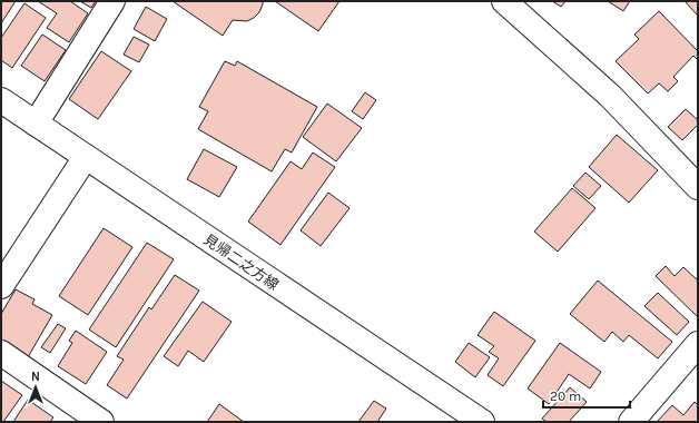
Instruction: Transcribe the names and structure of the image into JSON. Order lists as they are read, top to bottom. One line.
{"streets":{"street":["見帰二之方線"]},"scale_bar":"20 m","north":"top"}
